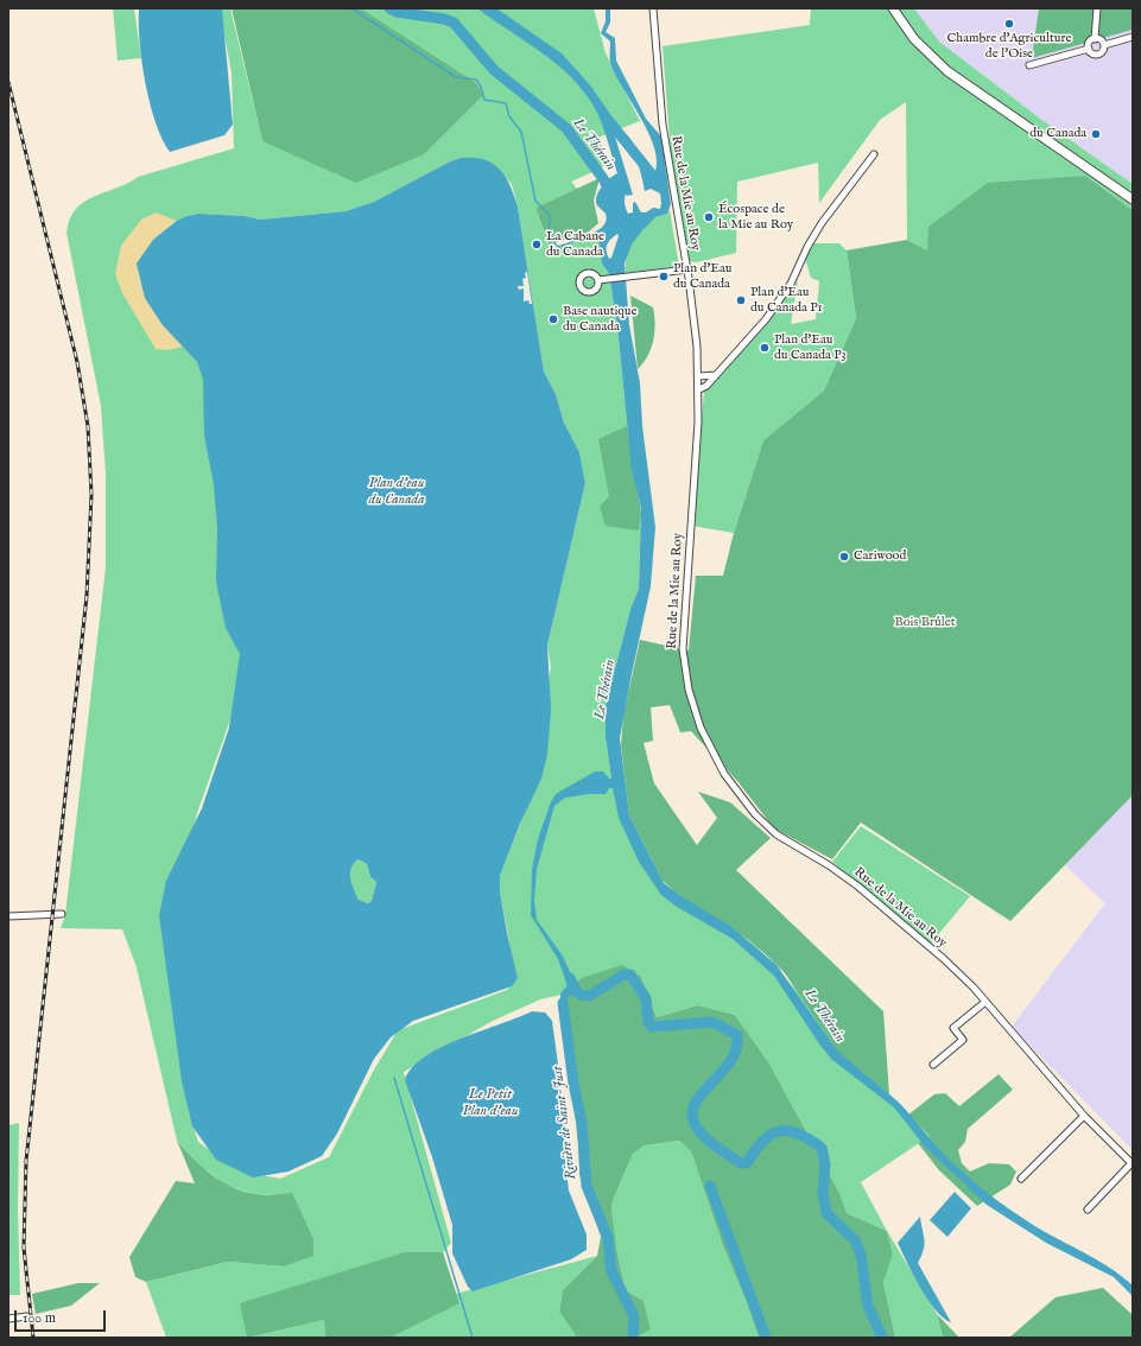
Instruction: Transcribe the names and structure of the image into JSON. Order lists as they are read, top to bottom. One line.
{"streets":{"street":["Rue de la Mie au Roy"]},"water":["Le Thérain","Plan d'eau du Canada","Le Petit Plan d'eau","Rivière de Saint-Just"],"parks":["Bois Brûlet"],"places":["Chambre d'Agriculture de l'Oise","du Canada","Écospace de la Mie au Roy","La Cabane du Canada","Plan d'Eau du Canada","Plan d'Eau du Canada P1","Base nautique du Canada","Plan d'Eau du Canada P3","Cariwood"],"scale_bar":"100 m"}
